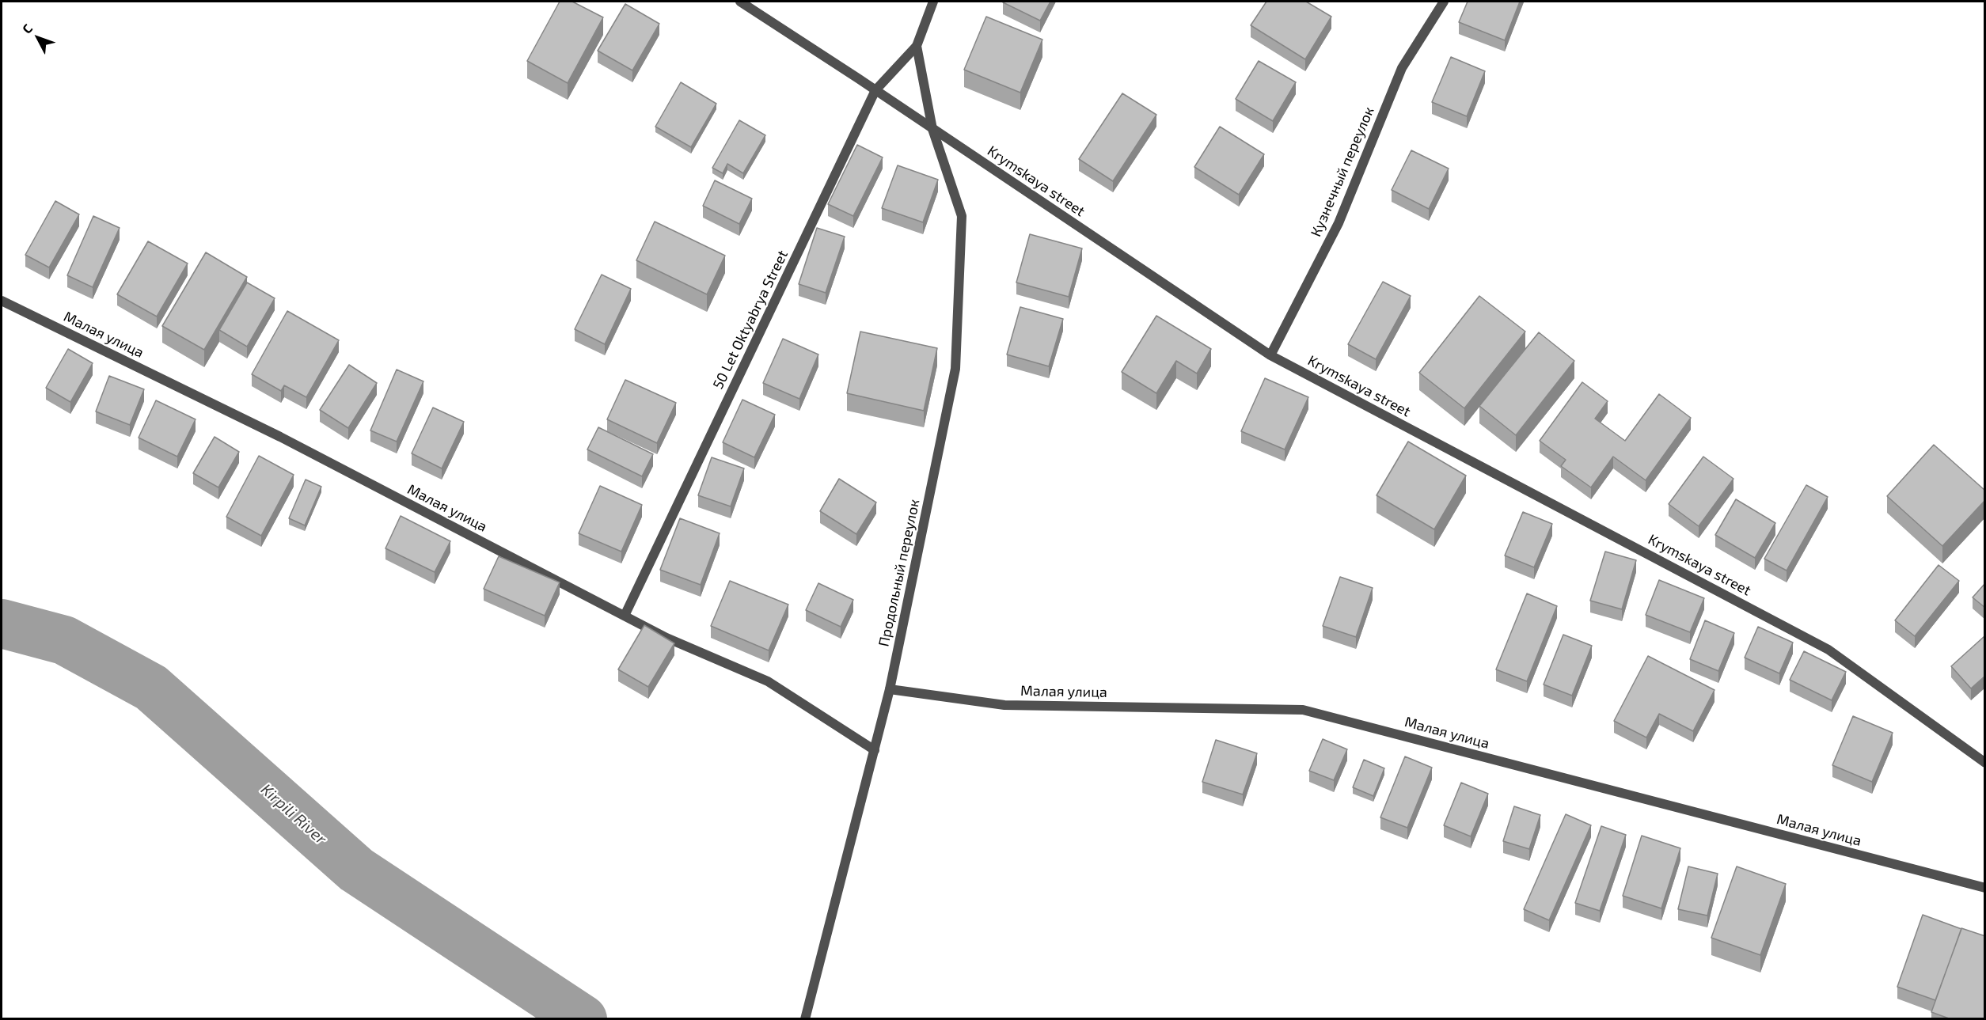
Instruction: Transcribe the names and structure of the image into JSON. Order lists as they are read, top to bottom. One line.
{"streets":{"street":["Кузнечный переулок","Krymskaya street","50 Let Oktyabrya Street","Малая улица","Продольный переулок"]},"crossings":[["Кузнечный переулок","Krymskaya street"],["Krymskaya street","50 Let Oktyabrya Street"],["Krymskaya street","Продольный переулок"],["50 Let Oktyabrya Street","Малая улица"],["Малая улица","Продольный переулок"]],"water":["Kirpili River"],"north":"top left"}
